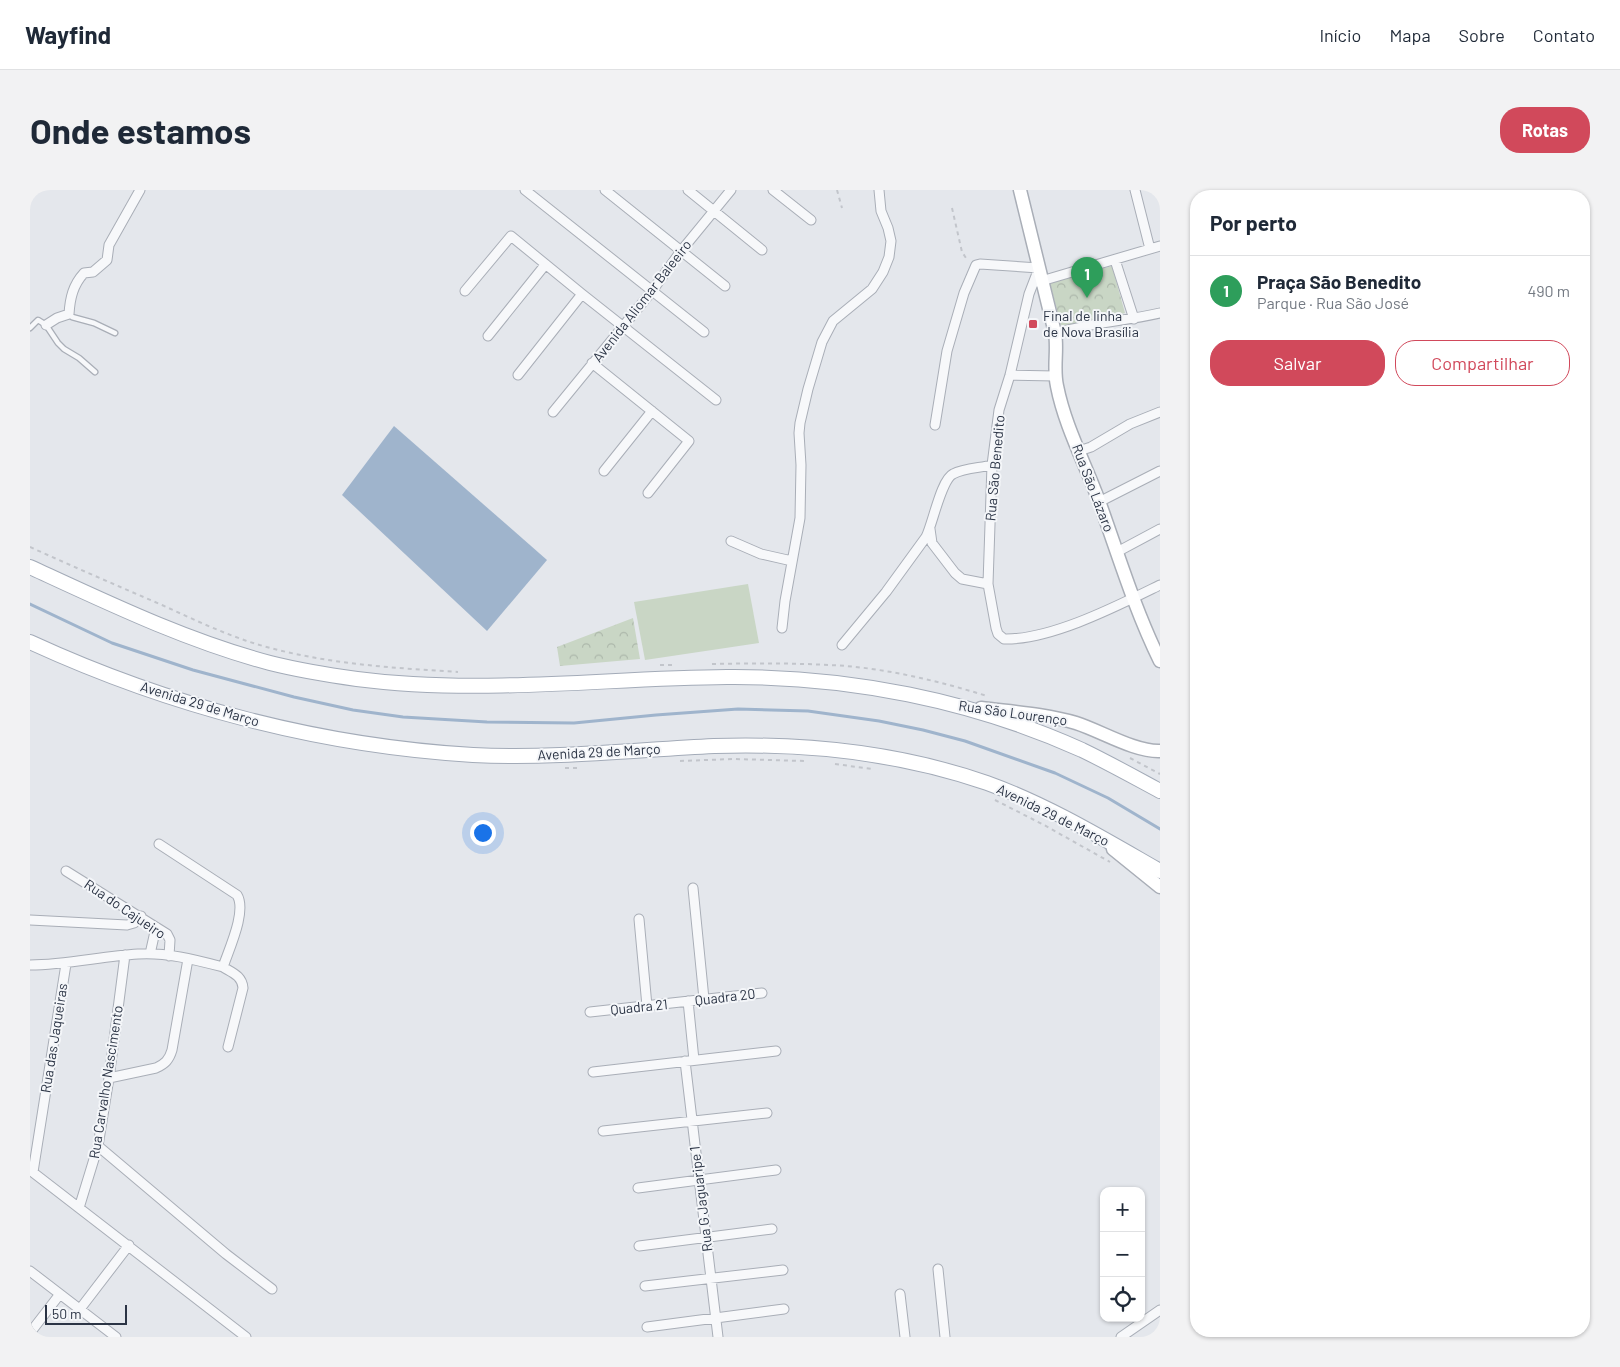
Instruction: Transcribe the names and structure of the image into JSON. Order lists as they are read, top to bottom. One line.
{"streets":{"main road":["Rua São Lázaro","Avenida 29 de Março","Rua São Lourenço"],"street":["Avenida Aliomar Baleeiro","Rua São Benedito","Rua do Cajueiro","Quadra 20","Quadra 21","Rua das Jaqueiras","Rua Carvalho Nascimento","Rua G Jaguaripe 1"]},"crossings":[["Rua São Benedito","Rua São Lázaro"],["Quadra 20","Quadra 21"],["Quadra 20","Rua G Jaguaripe 1"],["Quadra 21","Rua G Jaguaripe 1"]],"places":{"transit":["Final de linha de Nova Brasília"]},"scale_bar":"50 m","page":{"header":"Wayfind","nav":["Início","Mapa","Sobre","Contato"],"buttons":["Rotas",["Salvar","Compartilhar"]],"title":"Onde estamos","heading":"Por perto","list":[{"mark":"1","name":"Praça São Benedito","note":"Parque · Rua São José","value":"490 m"}],"pins":"1","map_buttons":["+","−"],"scale":"50 m"}}
